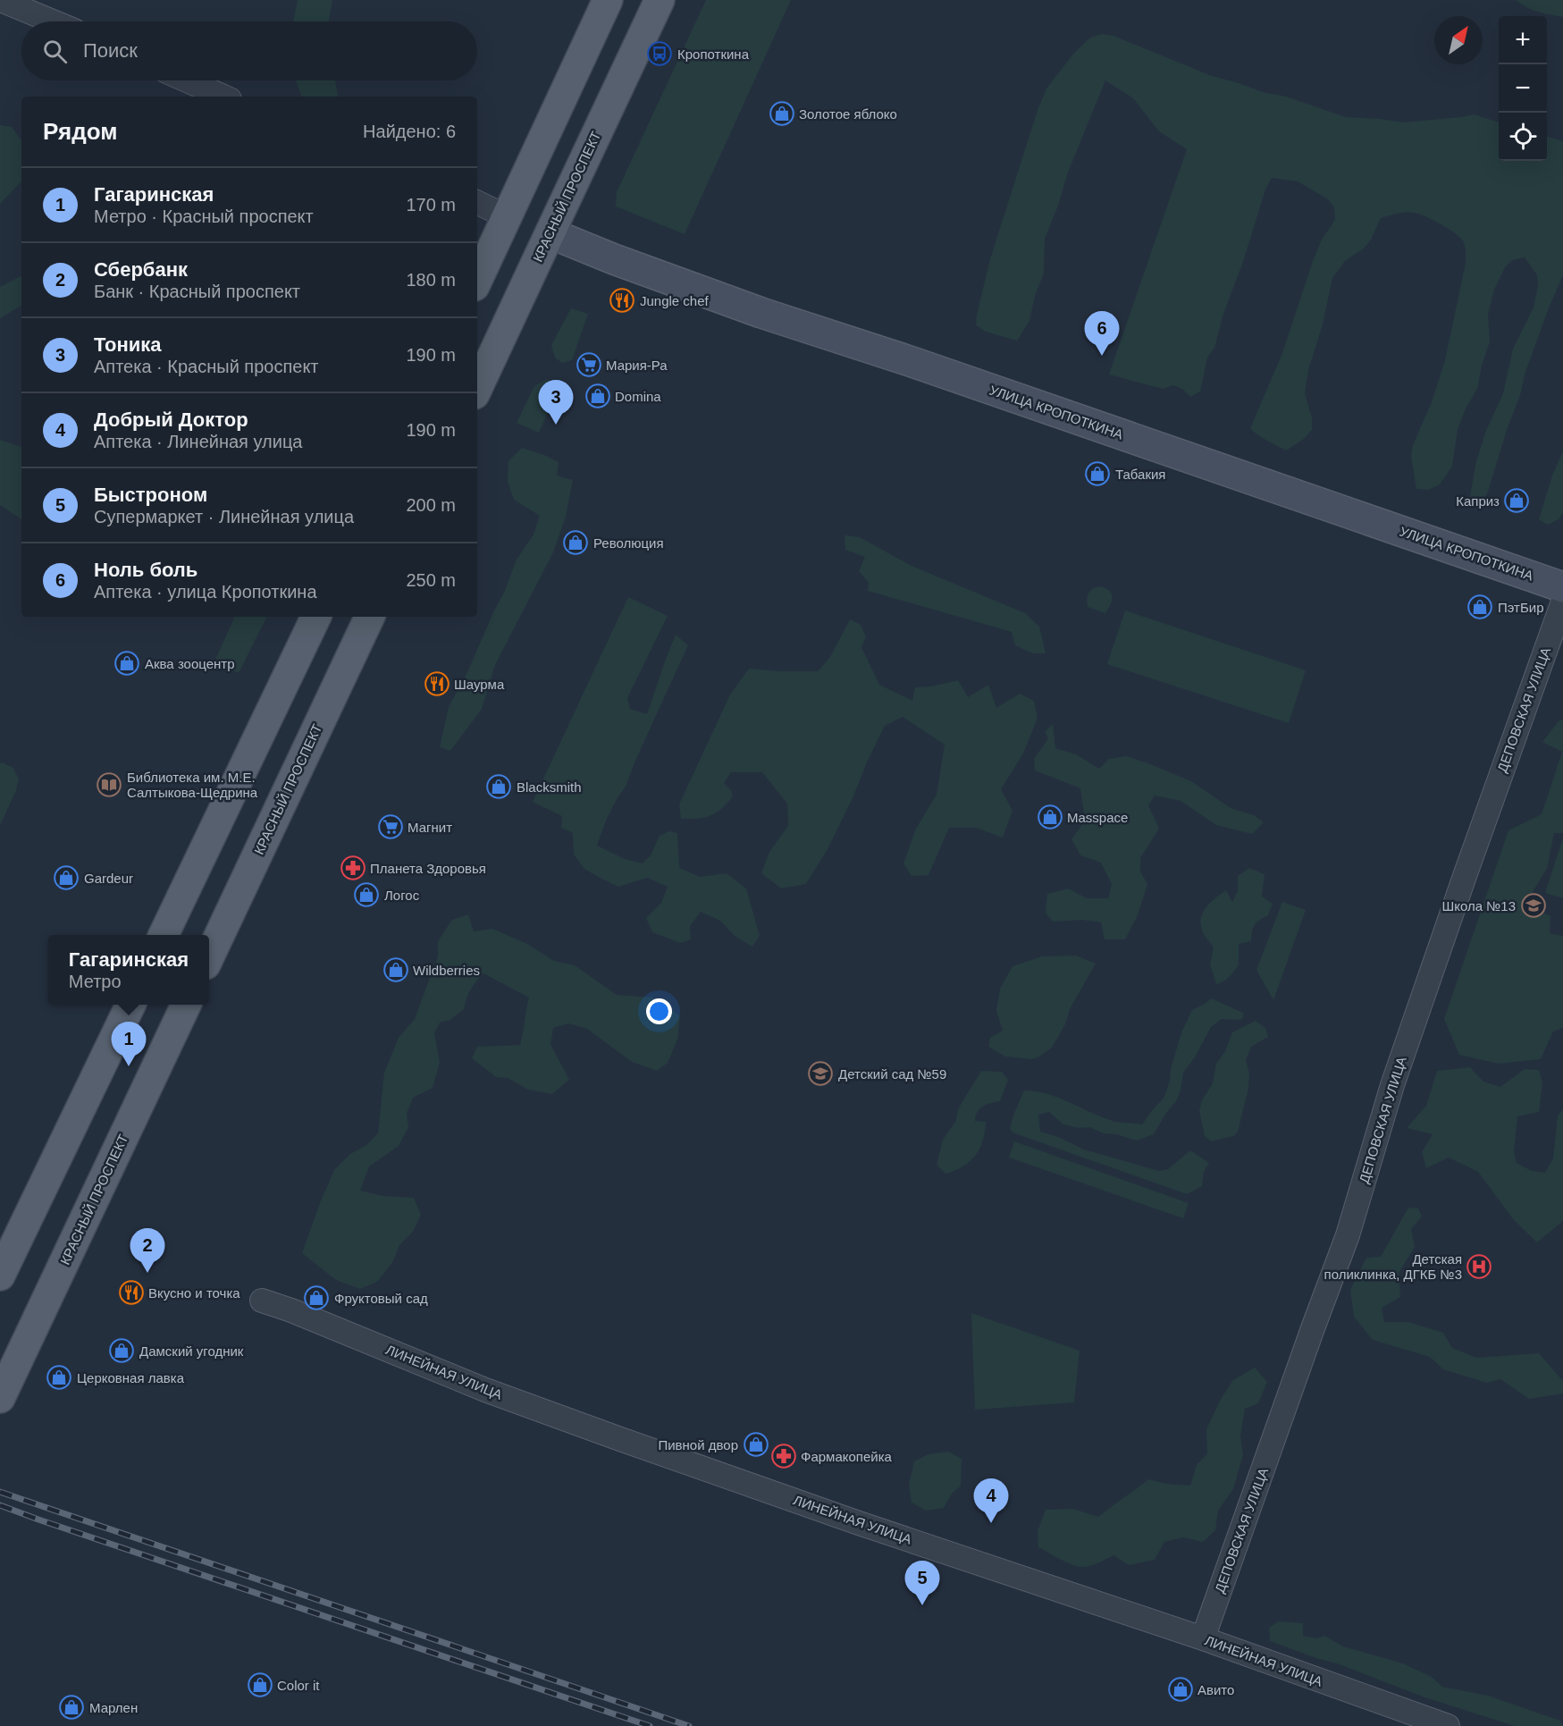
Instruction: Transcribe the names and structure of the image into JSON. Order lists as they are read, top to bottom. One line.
{"streets":{"main road":["КРАСНЫЙ ПРОСПЕКТ","УЛИЦА КРОПОТКИНА"],"street":["ДЕПОВСКАЯ УЛИЦА","ЛИНЕЙНАЯ УЛИЦА"]},"crossings":[["КРАСНЫЙ ПРОСПЕКТ","УЛИЦА КРОПОТКИНА"],["ДЕПОВСКАЯ УЛИЦА","ЛИНЕЙНАЯ УЛИЦА"]],"places":{"bus stop":["Кропоткина"],"shop":["Золотое яблоко","Domina","Табакия","Каприз","Революция","ПэтБир","Аква зооцентр","Blacksmith","Masspace","Gardeur","Логос","Wildberries","Фруктовый сад","Дамский угодник","Церковная лавка","Пивной двор","Color it","Авито","Марлен"],"restaurant":["Jungle chef","Шаурма","Вкусно и точка"],"supermarket":["Мария-Ра","Магнит"],"library":["Библиотека им. М.Е. Салтыкова-Щедрина"],"pharmacy":["Планета Здоровья","Фармакопейка"],"school or university":["Школа №13","Детский сад №59"],"hospital":["Детская поликлинка, ДГКБ №3"]},"north":"top right","page":{"map_buttons":["+","−"],"search":"Поиск","heading":["Рядом","Найдено: 6"],"list":[{"mark":"1","name":"Гагаринская","note":"Метро · Красный проспект","value":"170 m"},{"mark":"2","name":"Сбербанк","note":"Банк · Красный проспект","value":"180 m"},{"mark":"3","name":"Тоника","note":"Аптека · Красный проспект","value":"190 m"},{"mark":"4","name":"Добрый Доктор","note":"Аптека · Линейная улица","value":"190 m"},{"mark":"5","name":"Быстроном","note":"Супермаркет · Линейная улица","value":"200 m"},{"mark":"6","name":"Ноль боль","note":"Аптека · улица Кропоткина","value":"250 m"}],"pins":["6","3","1","2","4","5"],"popup":["Гагаринская","Метро"]}}
